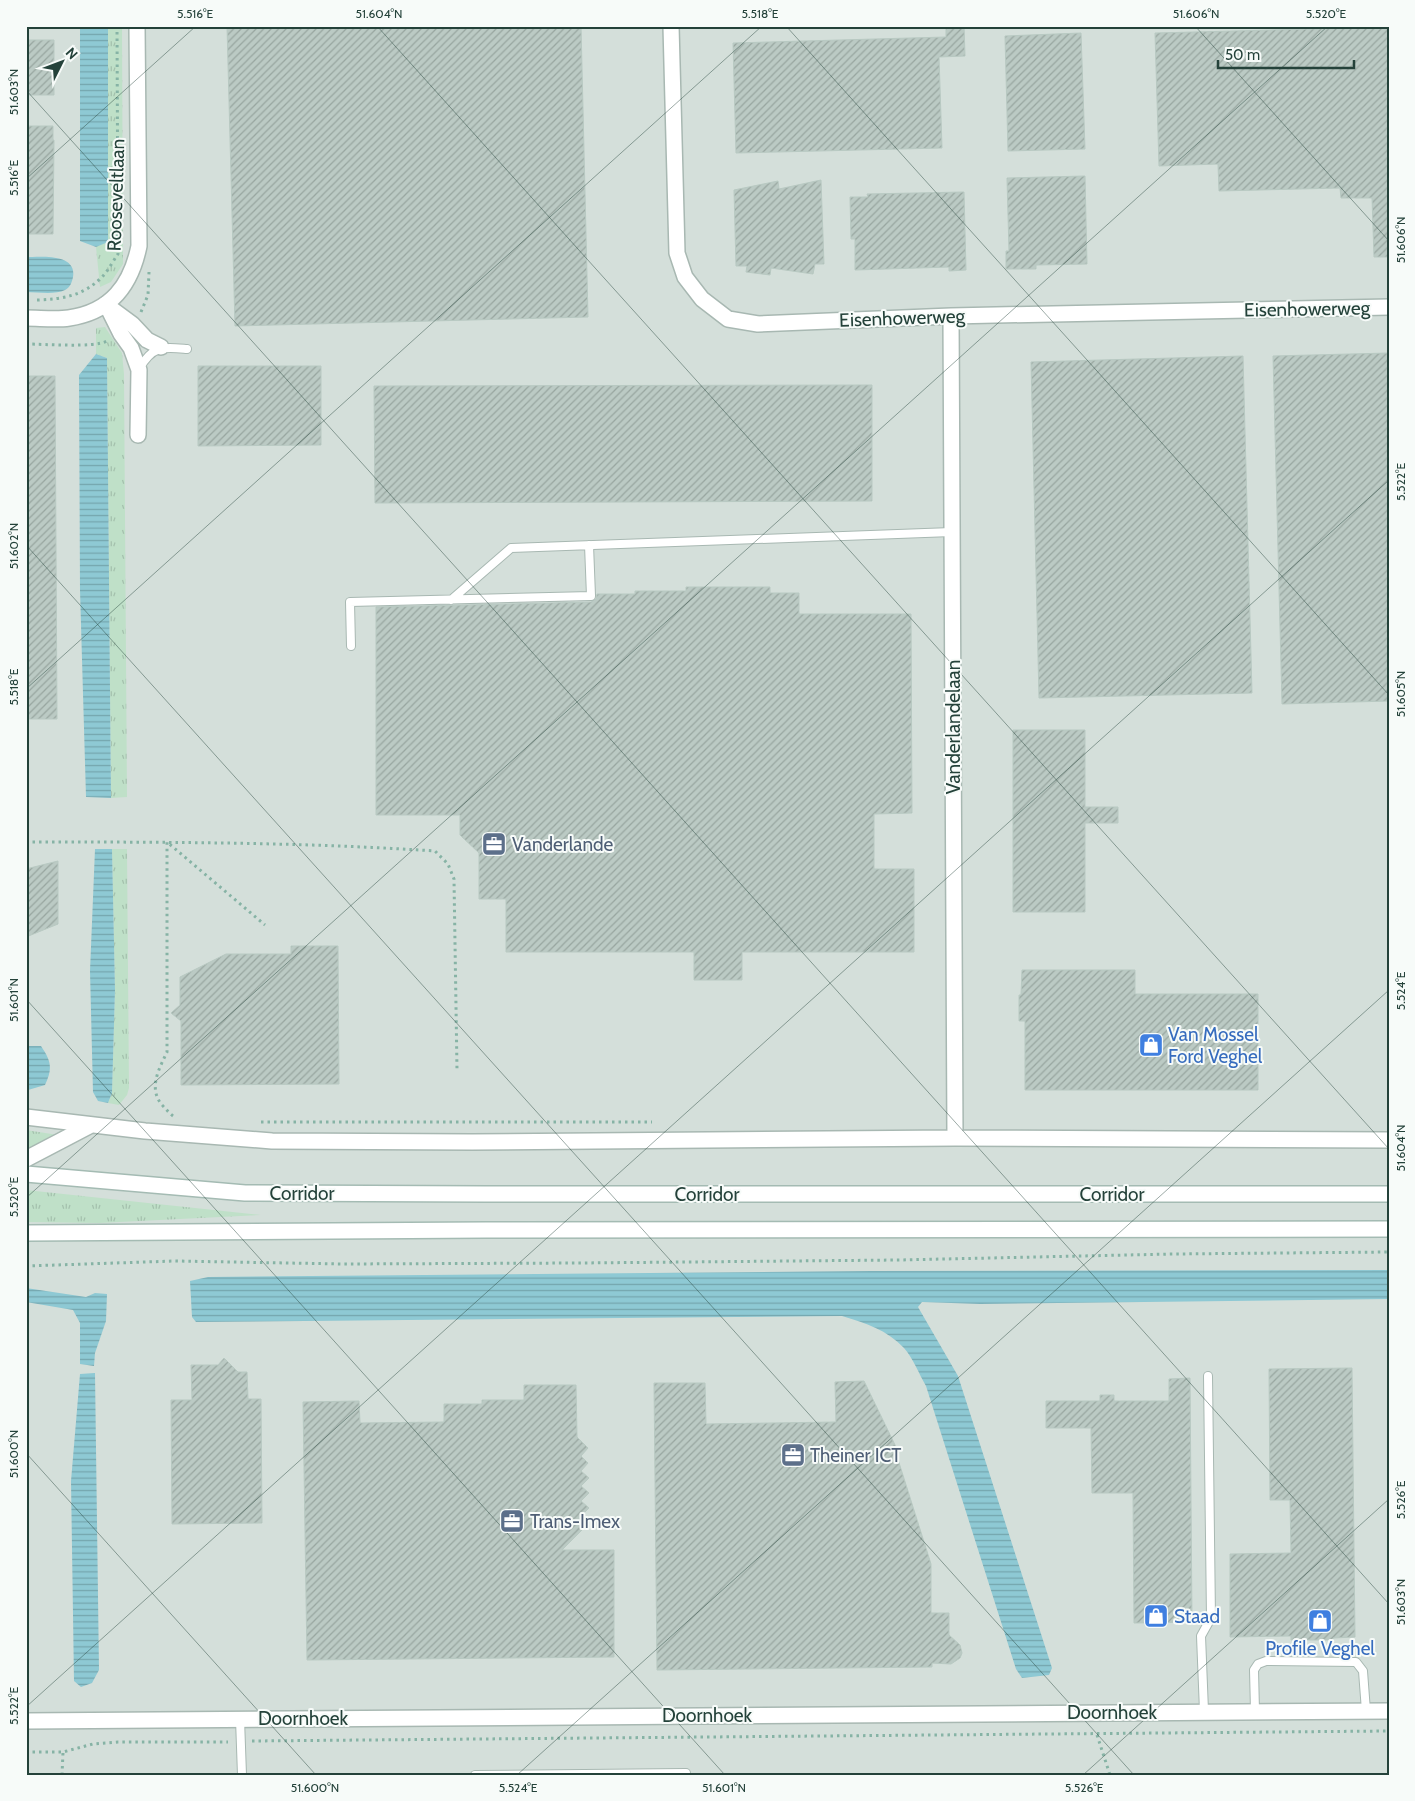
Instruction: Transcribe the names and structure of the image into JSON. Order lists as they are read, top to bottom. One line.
{"streets":{"street":["Rooseveltlaan","Eisenhowerweg","Vanderlandelaan","Corridor","Doornhoek"]},"crossings":[["Eisenhowerweg","Vanderlandelaan"]],"places":{"office":["Vanderlande","Theiner ICT","Trans-Imex"],"shop":["Van Mossel Ford Veghel","Staad","Profile Veghel"]},"scale_bar":"50 m","north":"top right","coordinates":["5.516°E","51.604°N","5.518°E","51.606°N","5.520°E","51.603°N","5.522°E","51.602°N","51.605°N","5.524°E","51.601°N","51.600°N","5.526°E"]}
